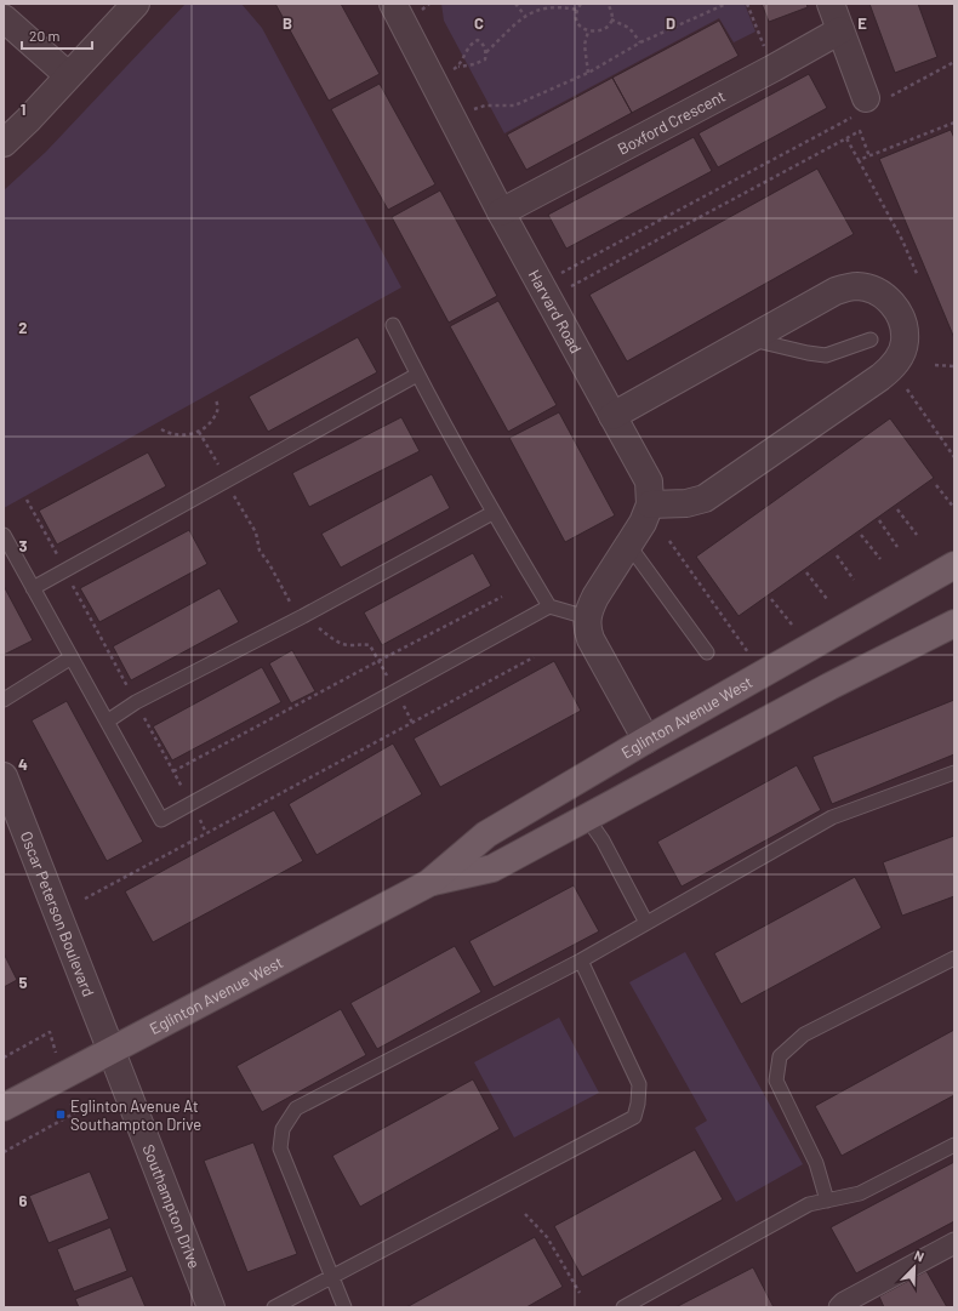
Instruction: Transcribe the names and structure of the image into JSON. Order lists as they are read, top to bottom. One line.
{"streets":{"main road":["Eglinton Avenue West"],"street":["Boxford Crescent","Harvard Road","Oscar Peterson Boulevard","Southampton Drive"]},"crossings":[["Boxford Crescent","Harvard Road"],["Eglinton Avenue West","Oscar Peterson Boulevard"],["Eglinton Avenue West","Southampton Drive"],["Oscar Peterson Boulevard","Southampton Drive"]],"places":{"transit":["Eglinton Avenue At Southampton Drive"]},"scale_bar":"20 m","north":"top right","grid":{"columns":["B","C","D","E"],"rows":["1","2","3","4","5","6"]}}
